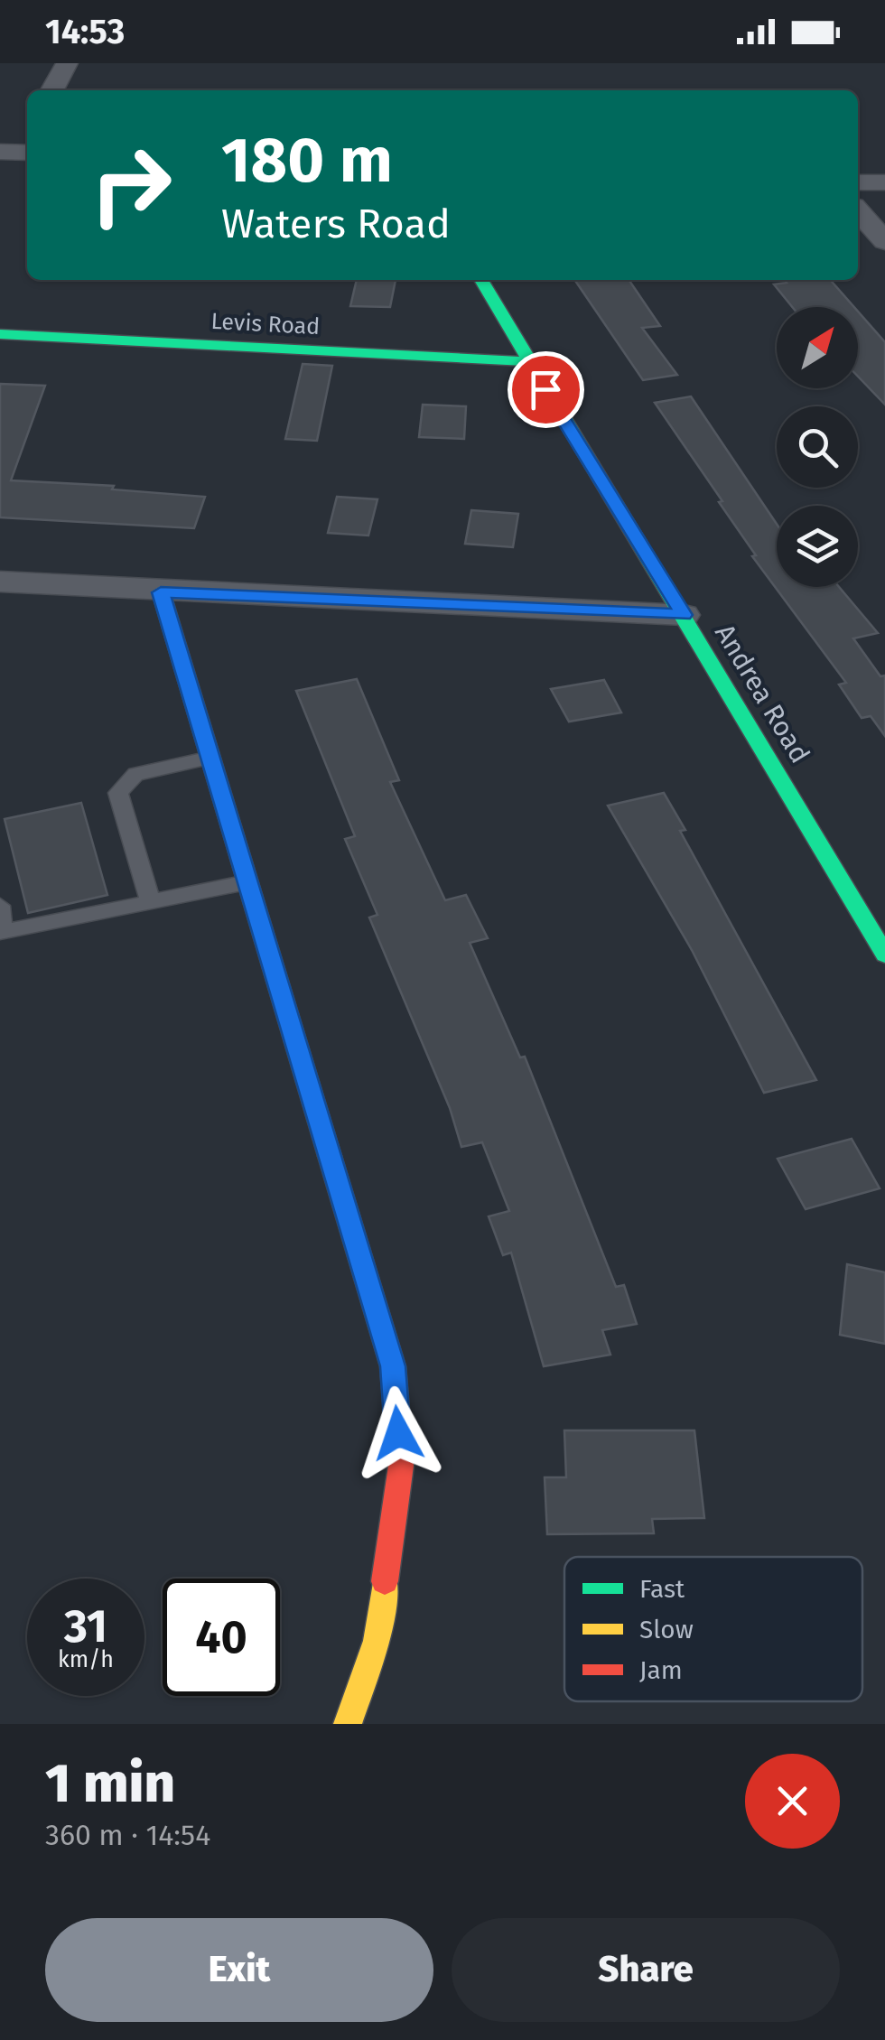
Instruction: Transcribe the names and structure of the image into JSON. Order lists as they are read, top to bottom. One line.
{"streets":{"street":["Levis Road","Andrea Road"]},"crossings":[["Levis Road","Andrea Road"]],"legend":["Fast","Slow","Jam"],"north":"top right","page":{"status":"14:53","turn":["180 m","Waters Road"],"speed":"31 km/h","limit":"40","heading":["1 min","360 m · 14:54"],"buttons":["Exit","Share"]}}
